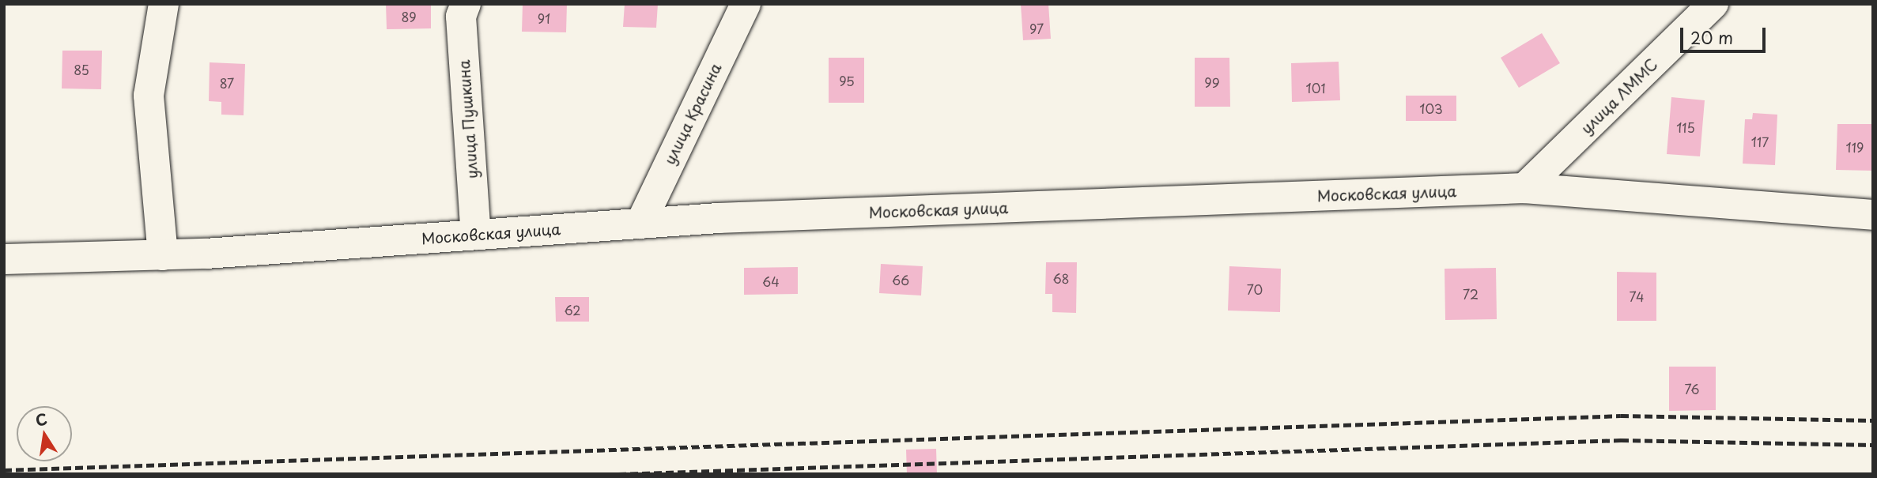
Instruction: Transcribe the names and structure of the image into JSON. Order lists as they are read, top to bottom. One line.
{"streets":{"street":["улица ЛММС","улица Красина","улица Пушкина","Московская улица"]},"crossings":[["улица ЛММС","Московская улица"],["улица Красина","Московская улица"],["улица Пушкина","Московская улица"]],"house_numbers":["89","91","97","85","95","99","87","101","103","115","117","119","68","66","64","70","72","74","62","76"],"scale_bar":"20 m","north":"top"}
